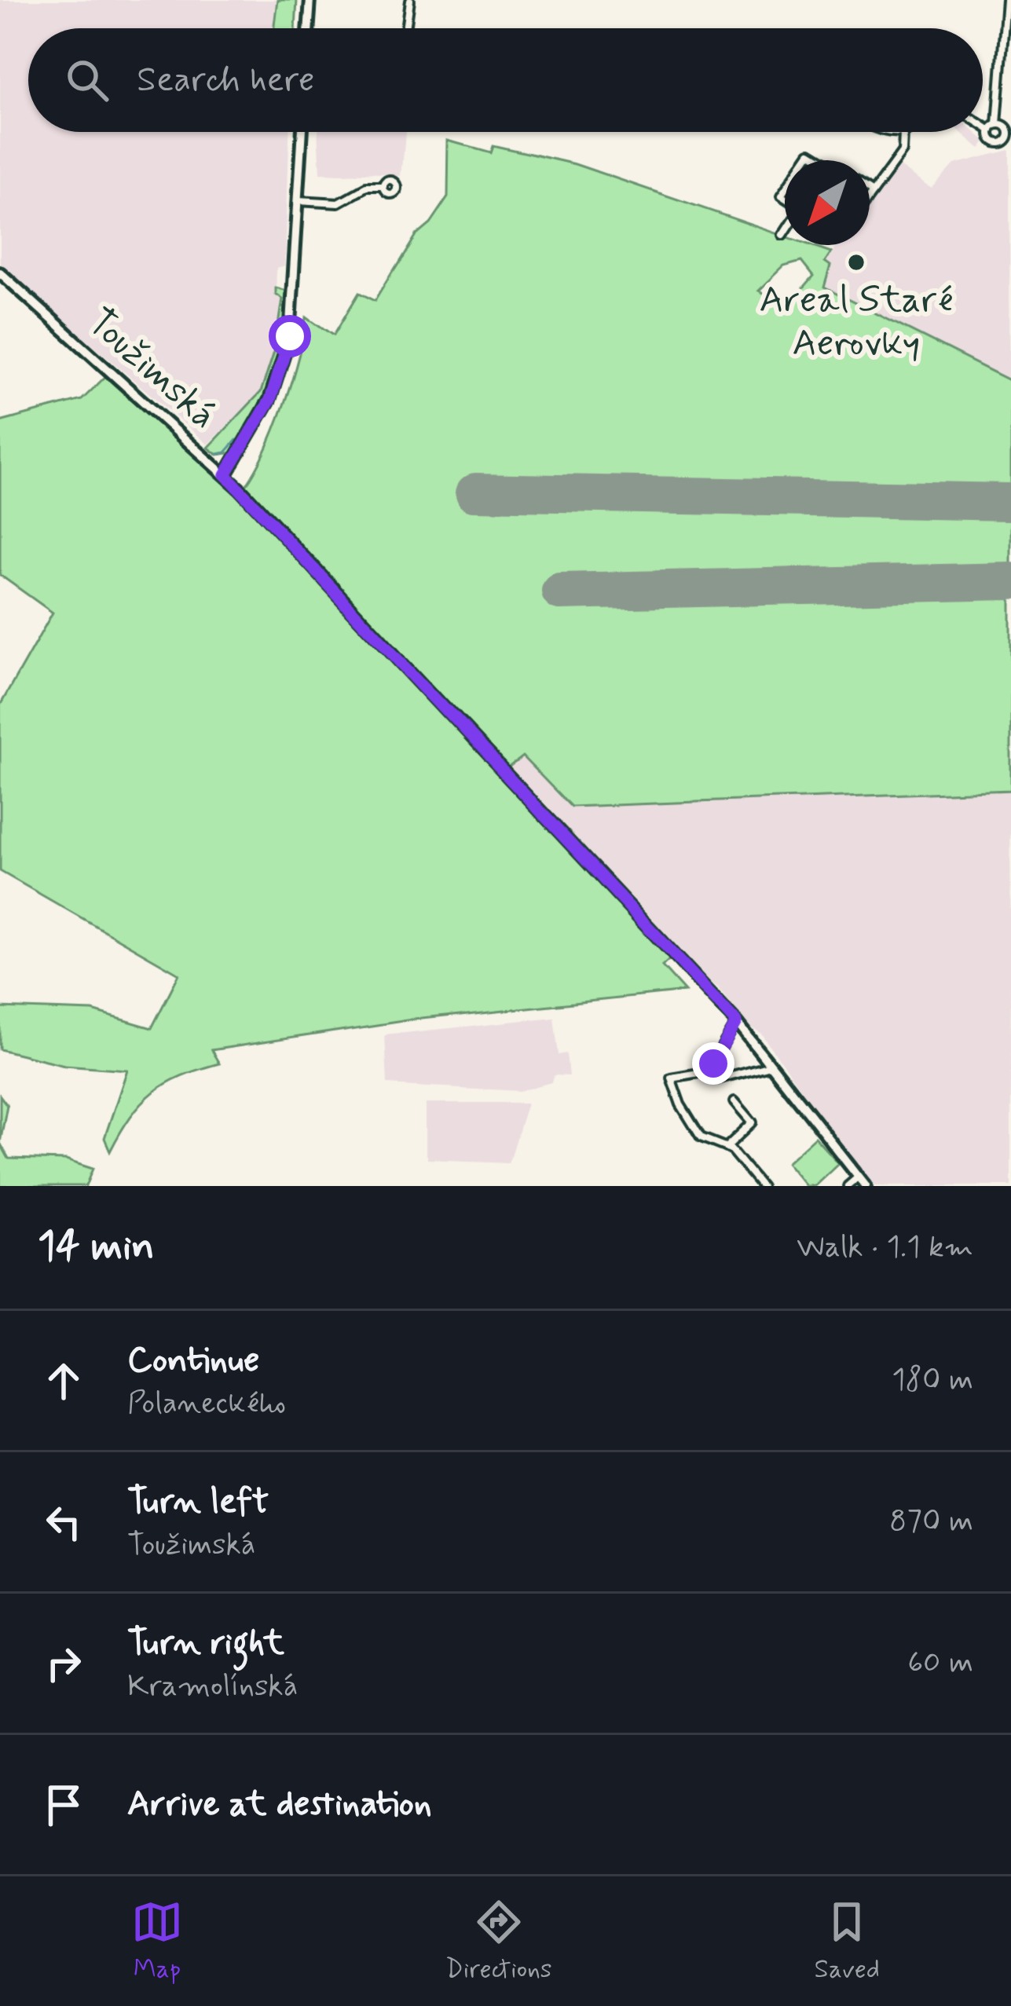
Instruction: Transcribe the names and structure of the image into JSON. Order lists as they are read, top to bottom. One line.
{"streets":{"street":["Toužimská"]},"places":["Areal Staré Aerovky"],"north":"bottom left","page":{"search":"Search here","heading":["14 min","Walk · 1.1 km"],"list":[["Continue","Polaneckého","180 m"],["Turn left","Toužimská","870 m"],["Turn right","Kramolínská","60 m"],"Arrive at destination"],"nav":["Map","Directions","Saved"]}}
